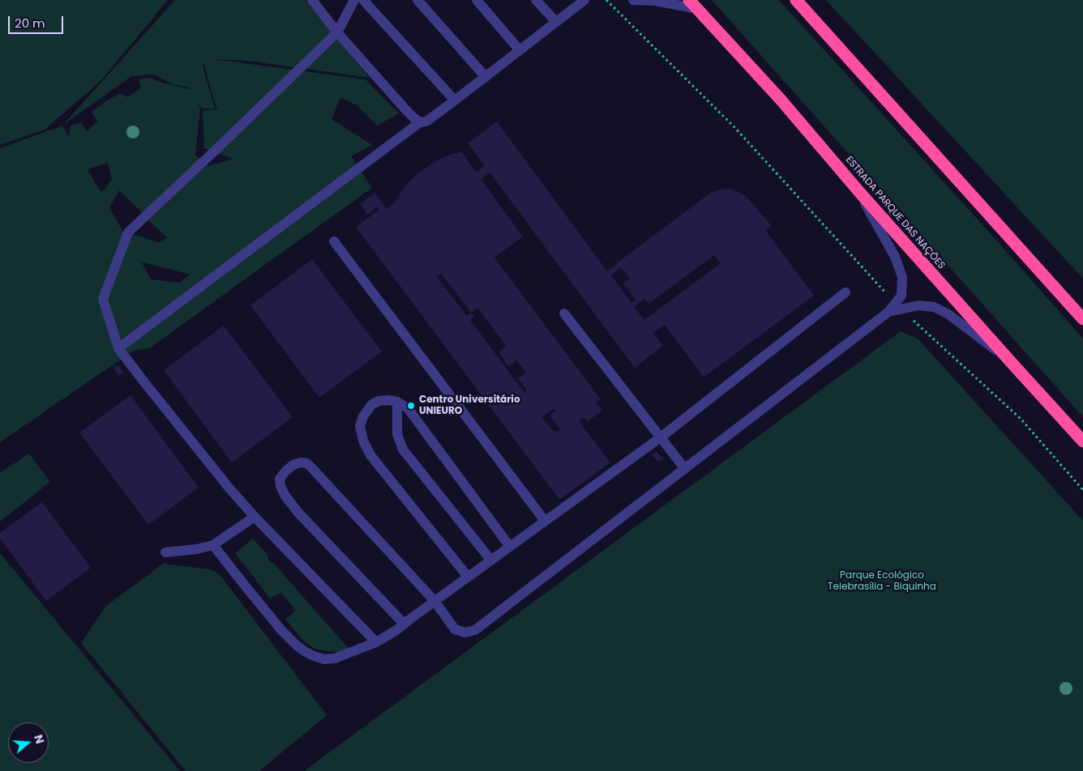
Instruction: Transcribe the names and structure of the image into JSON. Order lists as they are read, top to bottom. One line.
{"streets":{"highway":["ESTRADA PARQUE DAS NAÇÕES"]},"parks":["Parque Ecológico Telebrasília - Biquinha"],"places":["Centro Universitário UNIEURO"],"scale_bar":"20 m","north":"right"}
